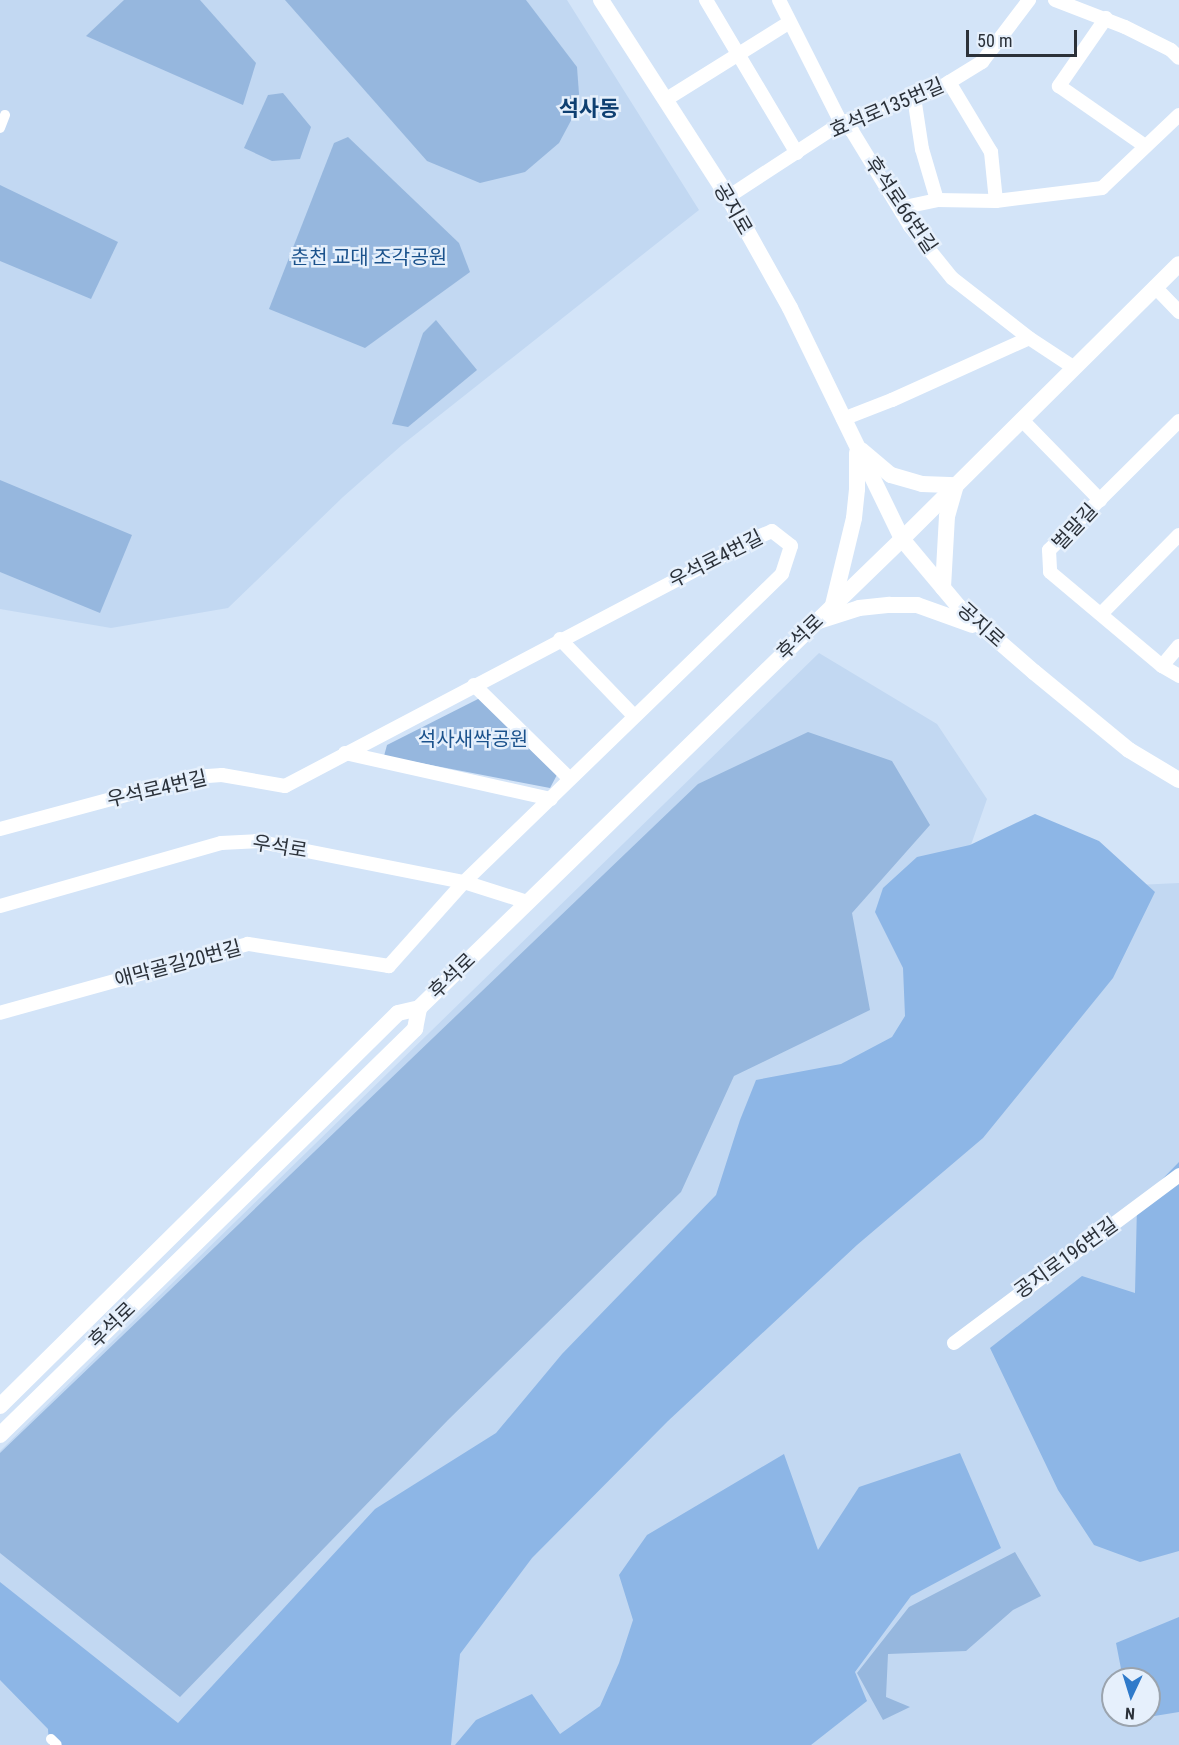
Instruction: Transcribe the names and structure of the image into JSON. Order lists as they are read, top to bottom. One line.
{"streets":{"street":["효석로135번길","후석로66번길","공지로","벌말길","우석로4번길","후석로","우석로","애막골길20번길","공지로196번길"]},"crossings":[["효석로135번길","후석로66번길"],["효석로135번길","공지로"],["후석로66번길","후석로"],["공지로","후석로"],["우석로4번길","우석로"],["우석로4번길","애막골길20번길"],["후석로","우석로"],["우석로","애막골길20번길"]],"districts":["석사동"],"parks":["춘천 교대 조각공원","석사새싹공원"],"scale_bar":"50 m","north":"bottom"}
